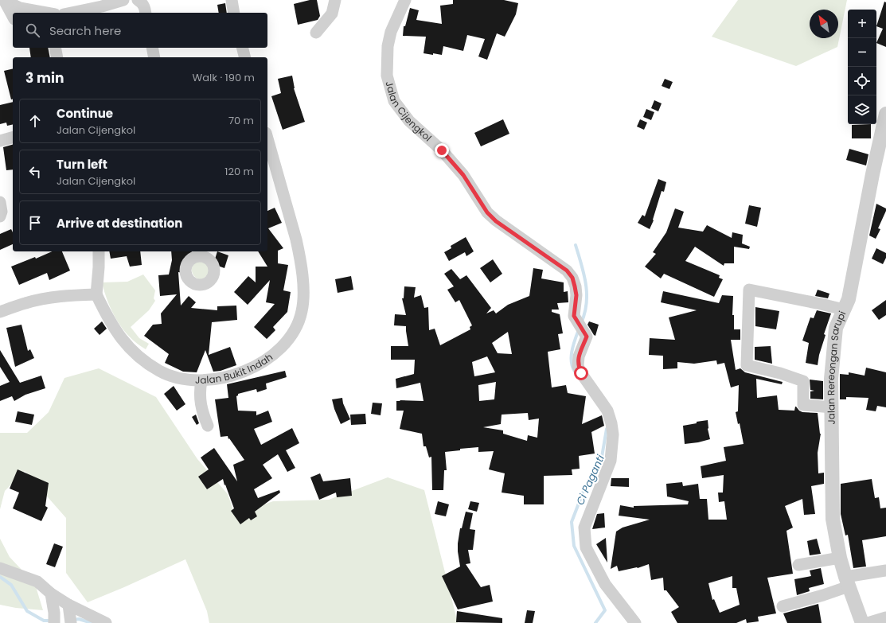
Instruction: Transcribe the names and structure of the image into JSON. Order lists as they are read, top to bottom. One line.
{"streets":{"street":["Jalan Cijengkol","Jalan Bukit Indah","Jalan Rereongan Sarupi"]},"water":["Ci Paganti"],"north":"top left","page":{"map_buttons":["+","−"],"search":"Search here","heading":["3 min","Walk · 190 m"],"list":[["Continue","Jalan Cijengkol","70 m"],["Turn left","Jalan Cijengkol","120 m"],"Arrive at destination"]}}
